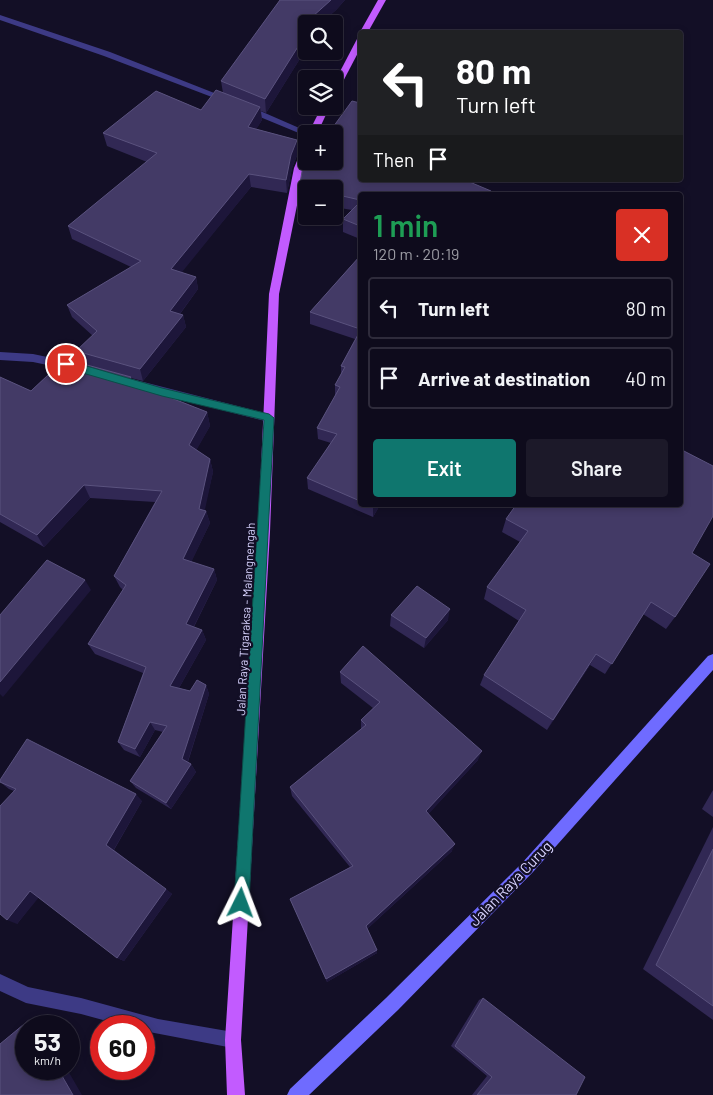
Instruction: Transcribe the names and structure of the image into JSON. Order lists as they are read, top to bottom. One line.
{"streets":{"main road":["Jalan Raya Tigaraksa - Malangnengah"],"street":["Jalan Raya Curug"]},"page":{"map_buttons":["+","−"],"turn":["80 m","Turn left"],"then":"Then","heading":["1 min","120 m · 20:19"],"list":[{"name":"Turn left","value":"80 m"},{"name":"Arrive at destination","value":"40 m"}],"buttons":["Exit","Share"],"speed":"53 km/h","limit":"60"}}
